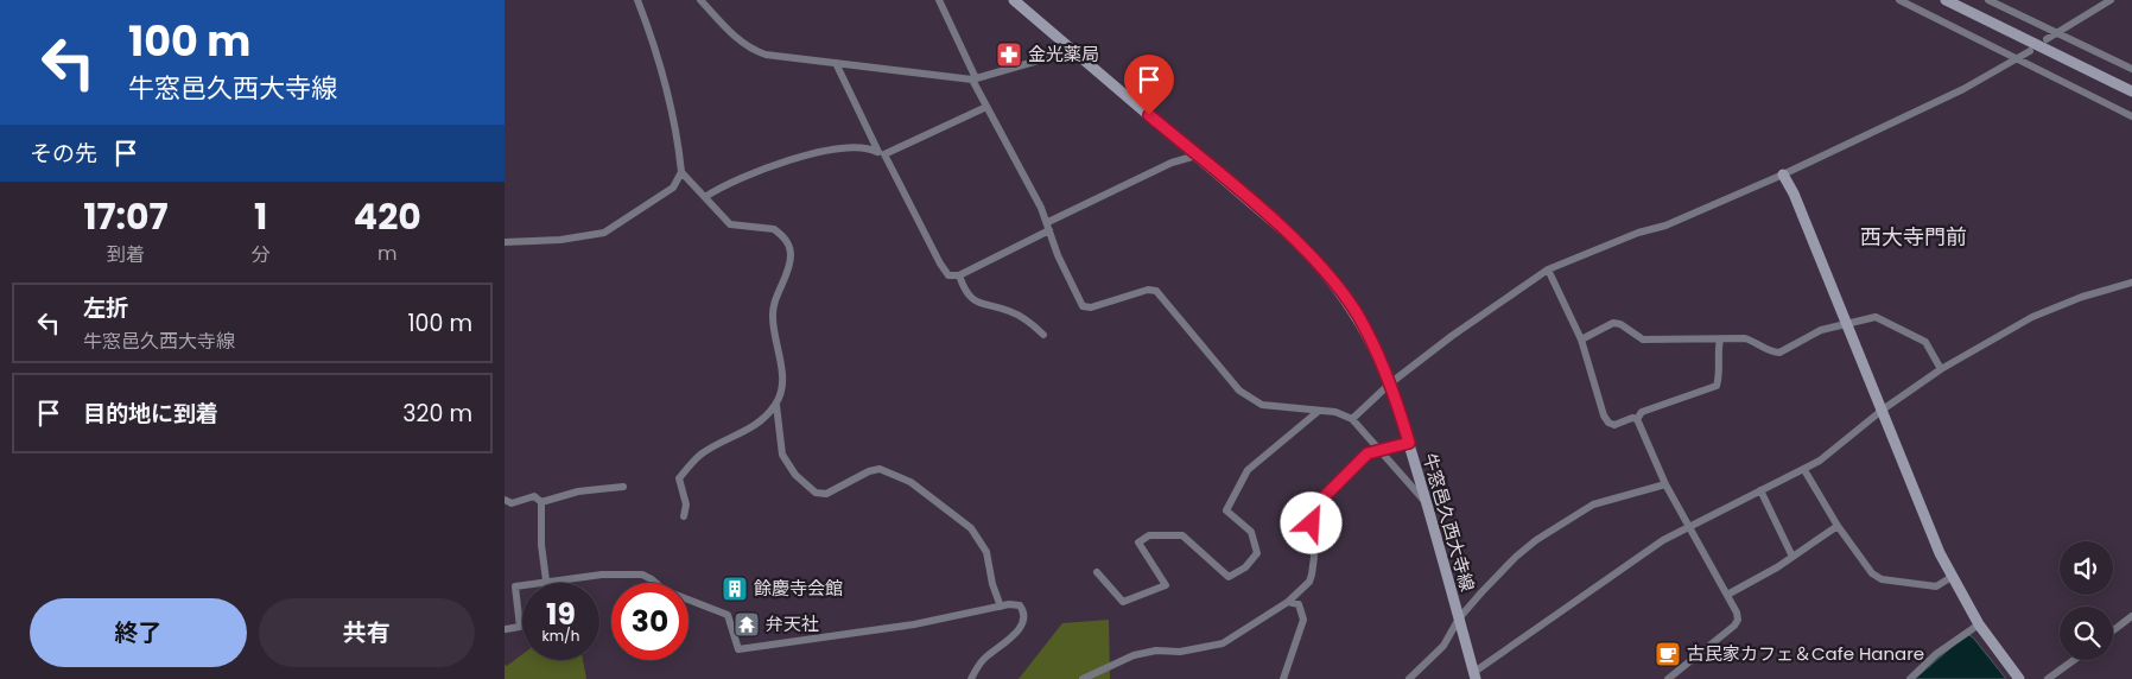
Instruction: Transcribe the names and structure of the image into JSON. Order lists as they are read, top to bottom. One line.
{"streets":{"main road":["牛窓邑久西大寺線"]},"districts":["西大寺門前"],"places":{"pharmacy":["金光薬局"],"building":["餘慶寺会館"],"temple":["弁天社"],"cafe":["古民家カフェ＆Cafe Hanare"]},"page":{"turn":["100 m","牛窓邑久西大寺線"],"then":"その先","eta":["17:07","到着","1","分","420","m"],"list":[{"name":"左折","note":"牛窓邑久西大寺線","value":"100 m"},{"name":"目的地に到着","value":"320 m"}],"speed":"19 km/h","limit":"30","buttons":["終了","共有"]}}
